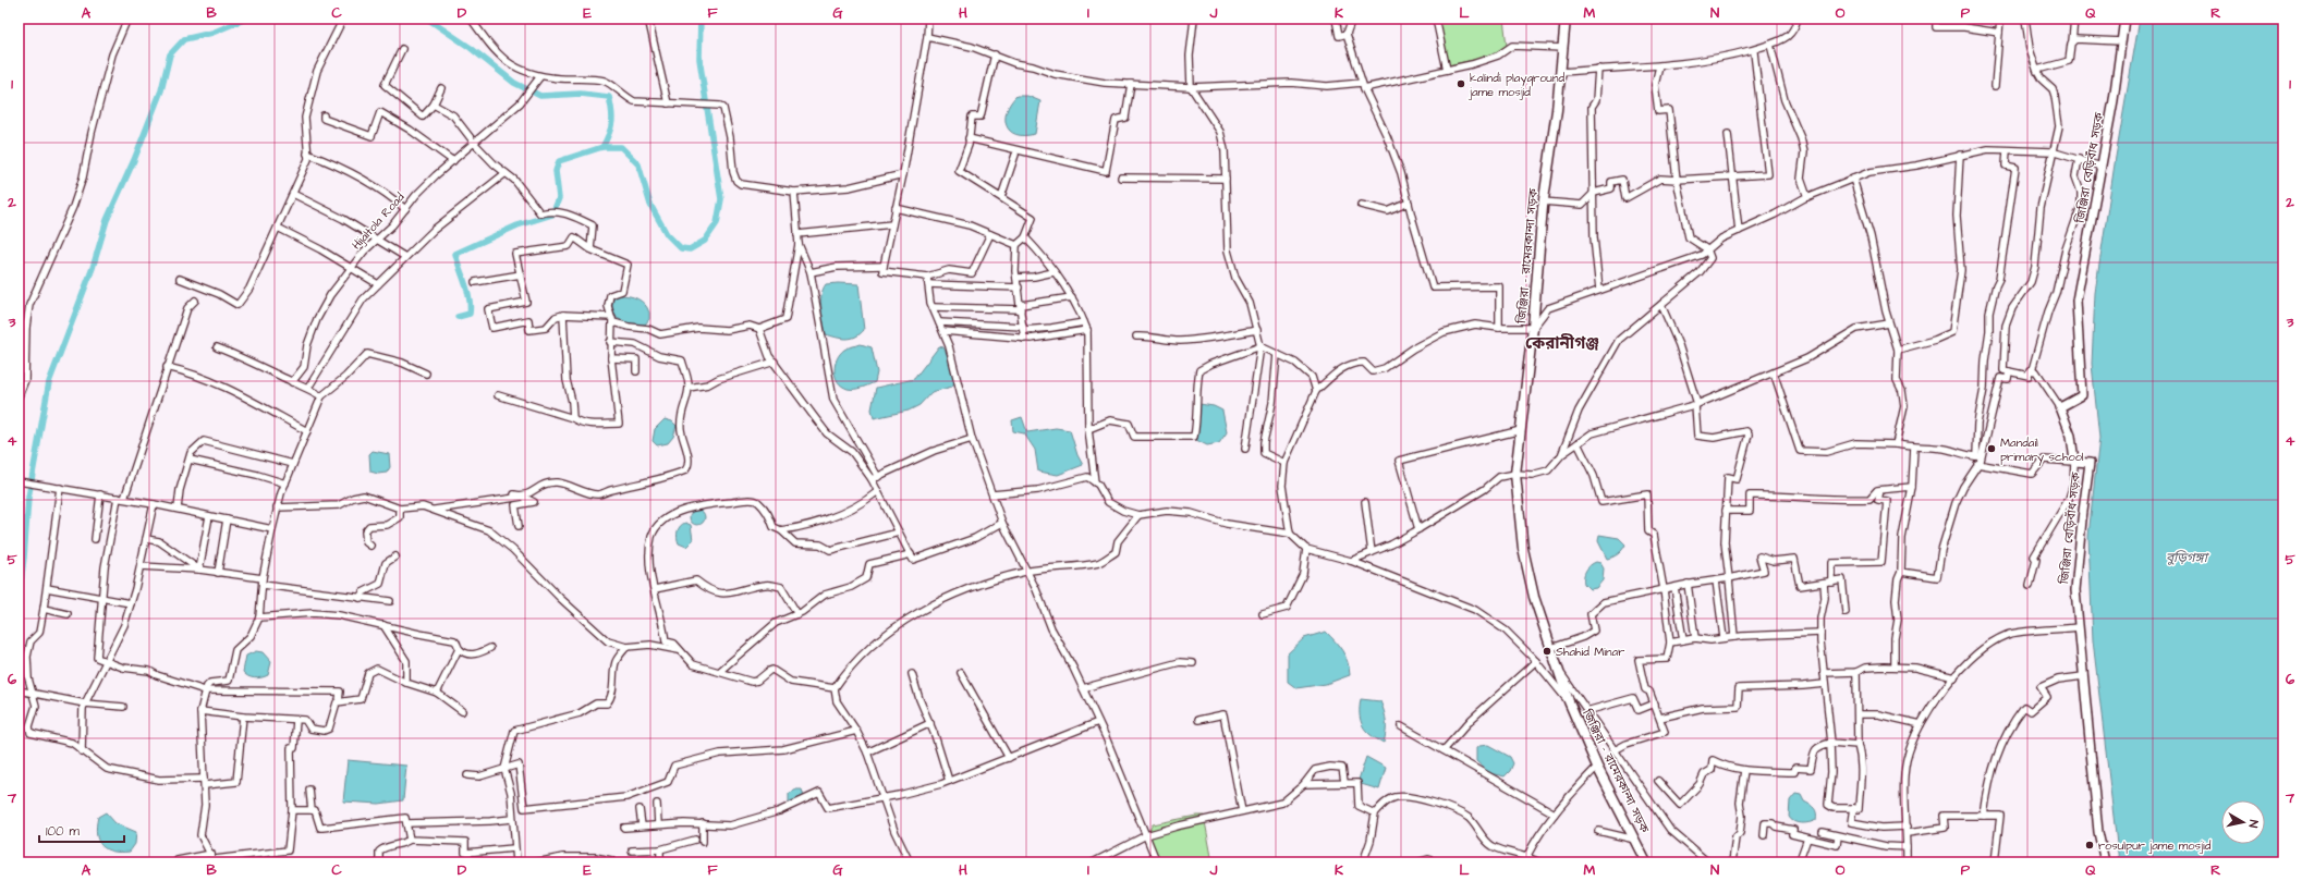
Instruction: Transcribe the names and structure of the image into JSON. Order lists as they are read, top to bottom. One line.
{"streets":{"main road":["জিঞ্জিরা - রামেরকান্দা সড়ক"],"street":["জিঞ্জিরা বেড়িবাঁধ সড়ক","Hijaltola Road"]},"districts":["কেরানীগঞ্জ"],"water":["বুড়িগঙ্গা"],"places":["kalindi playground jame mosjid","Mandail primary school","Shahid Minar","rosulpur jame mosjid"],"scale_bar":"100 m","north":"right","grid":{"columns":["A","B","C","D","E","F","G","H","I","J","K","L","M","N","O","P","Q","R"],"rows":["1","2","3","4","5","6","7"]}}
